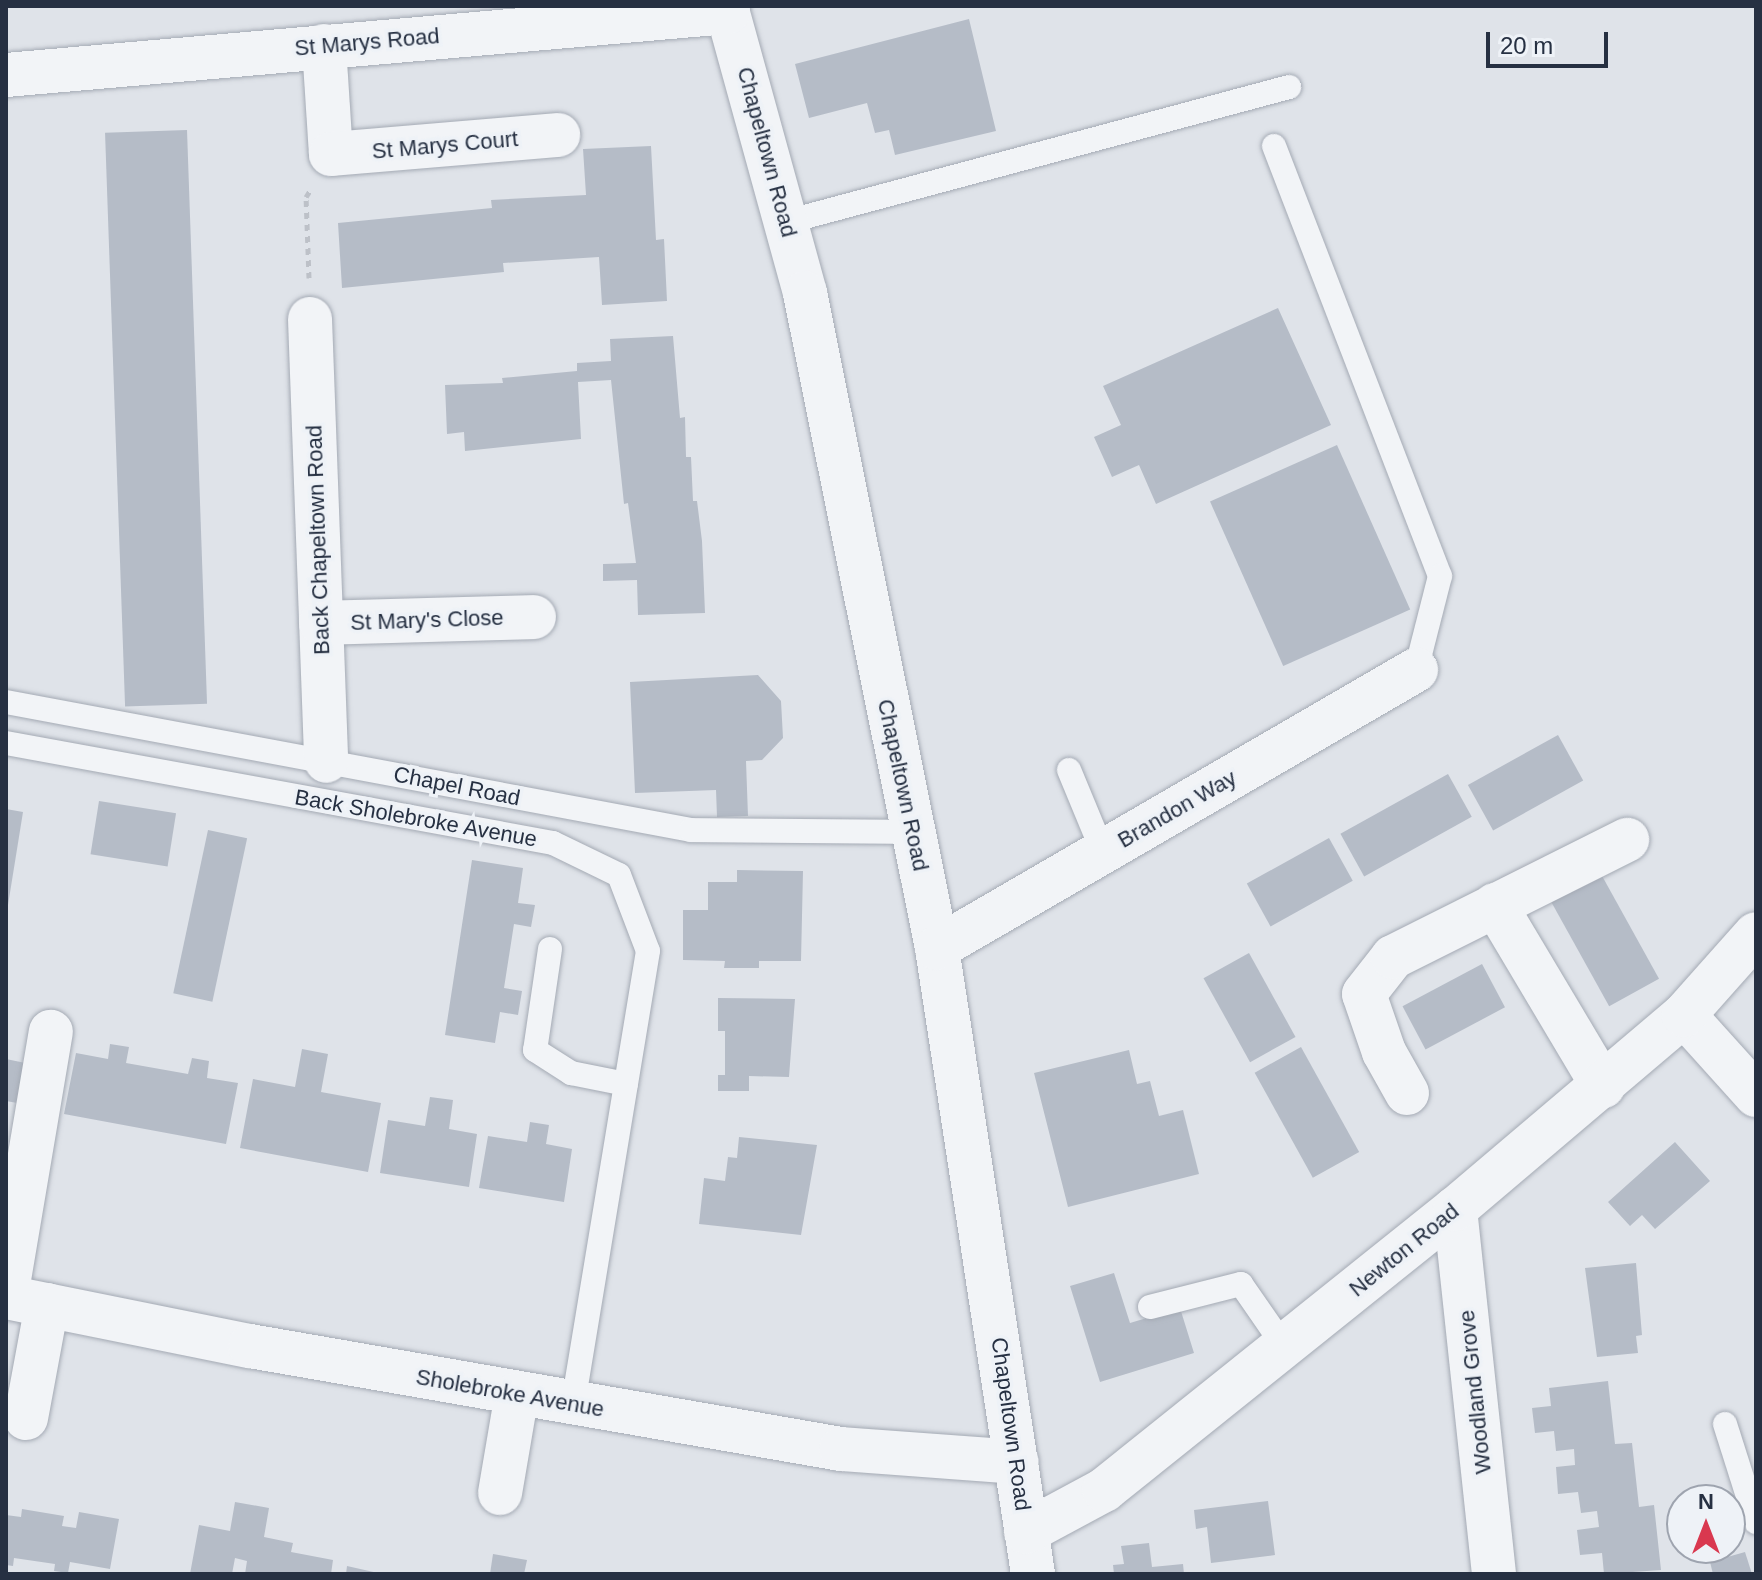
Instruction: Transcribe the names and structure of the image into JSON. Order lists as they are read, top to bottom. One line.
{"streets":{"street":["St Marys Road","St Marys Court","Chapeltown Road","Back Chapeltown Road","St Mary's Close","Brandon Way","Newton Road","Woodland Grove","Sholebroke Avenue"],"lane":["Chapel Road","Back Sholebroke Avenue"]},"crossings":[["St Marys Road","Chapeltown Road"],["Chapeltown Road","Chapel Road"],["Chapeltown Road","Brandon Way"],["Chapeltown Road","Newton Road"],["Chapeltown Road","Sholebroke Avenue"],["Back Chapeltown Road","St Mary's Close"],["Back Chapeltown Road","Chapel Road"],["Back Sholebroke Avenue","Sholebroke Avenue"],["Newton Road","Woodland Grove"]],"scale_bar":"20 m","north":"top"}
